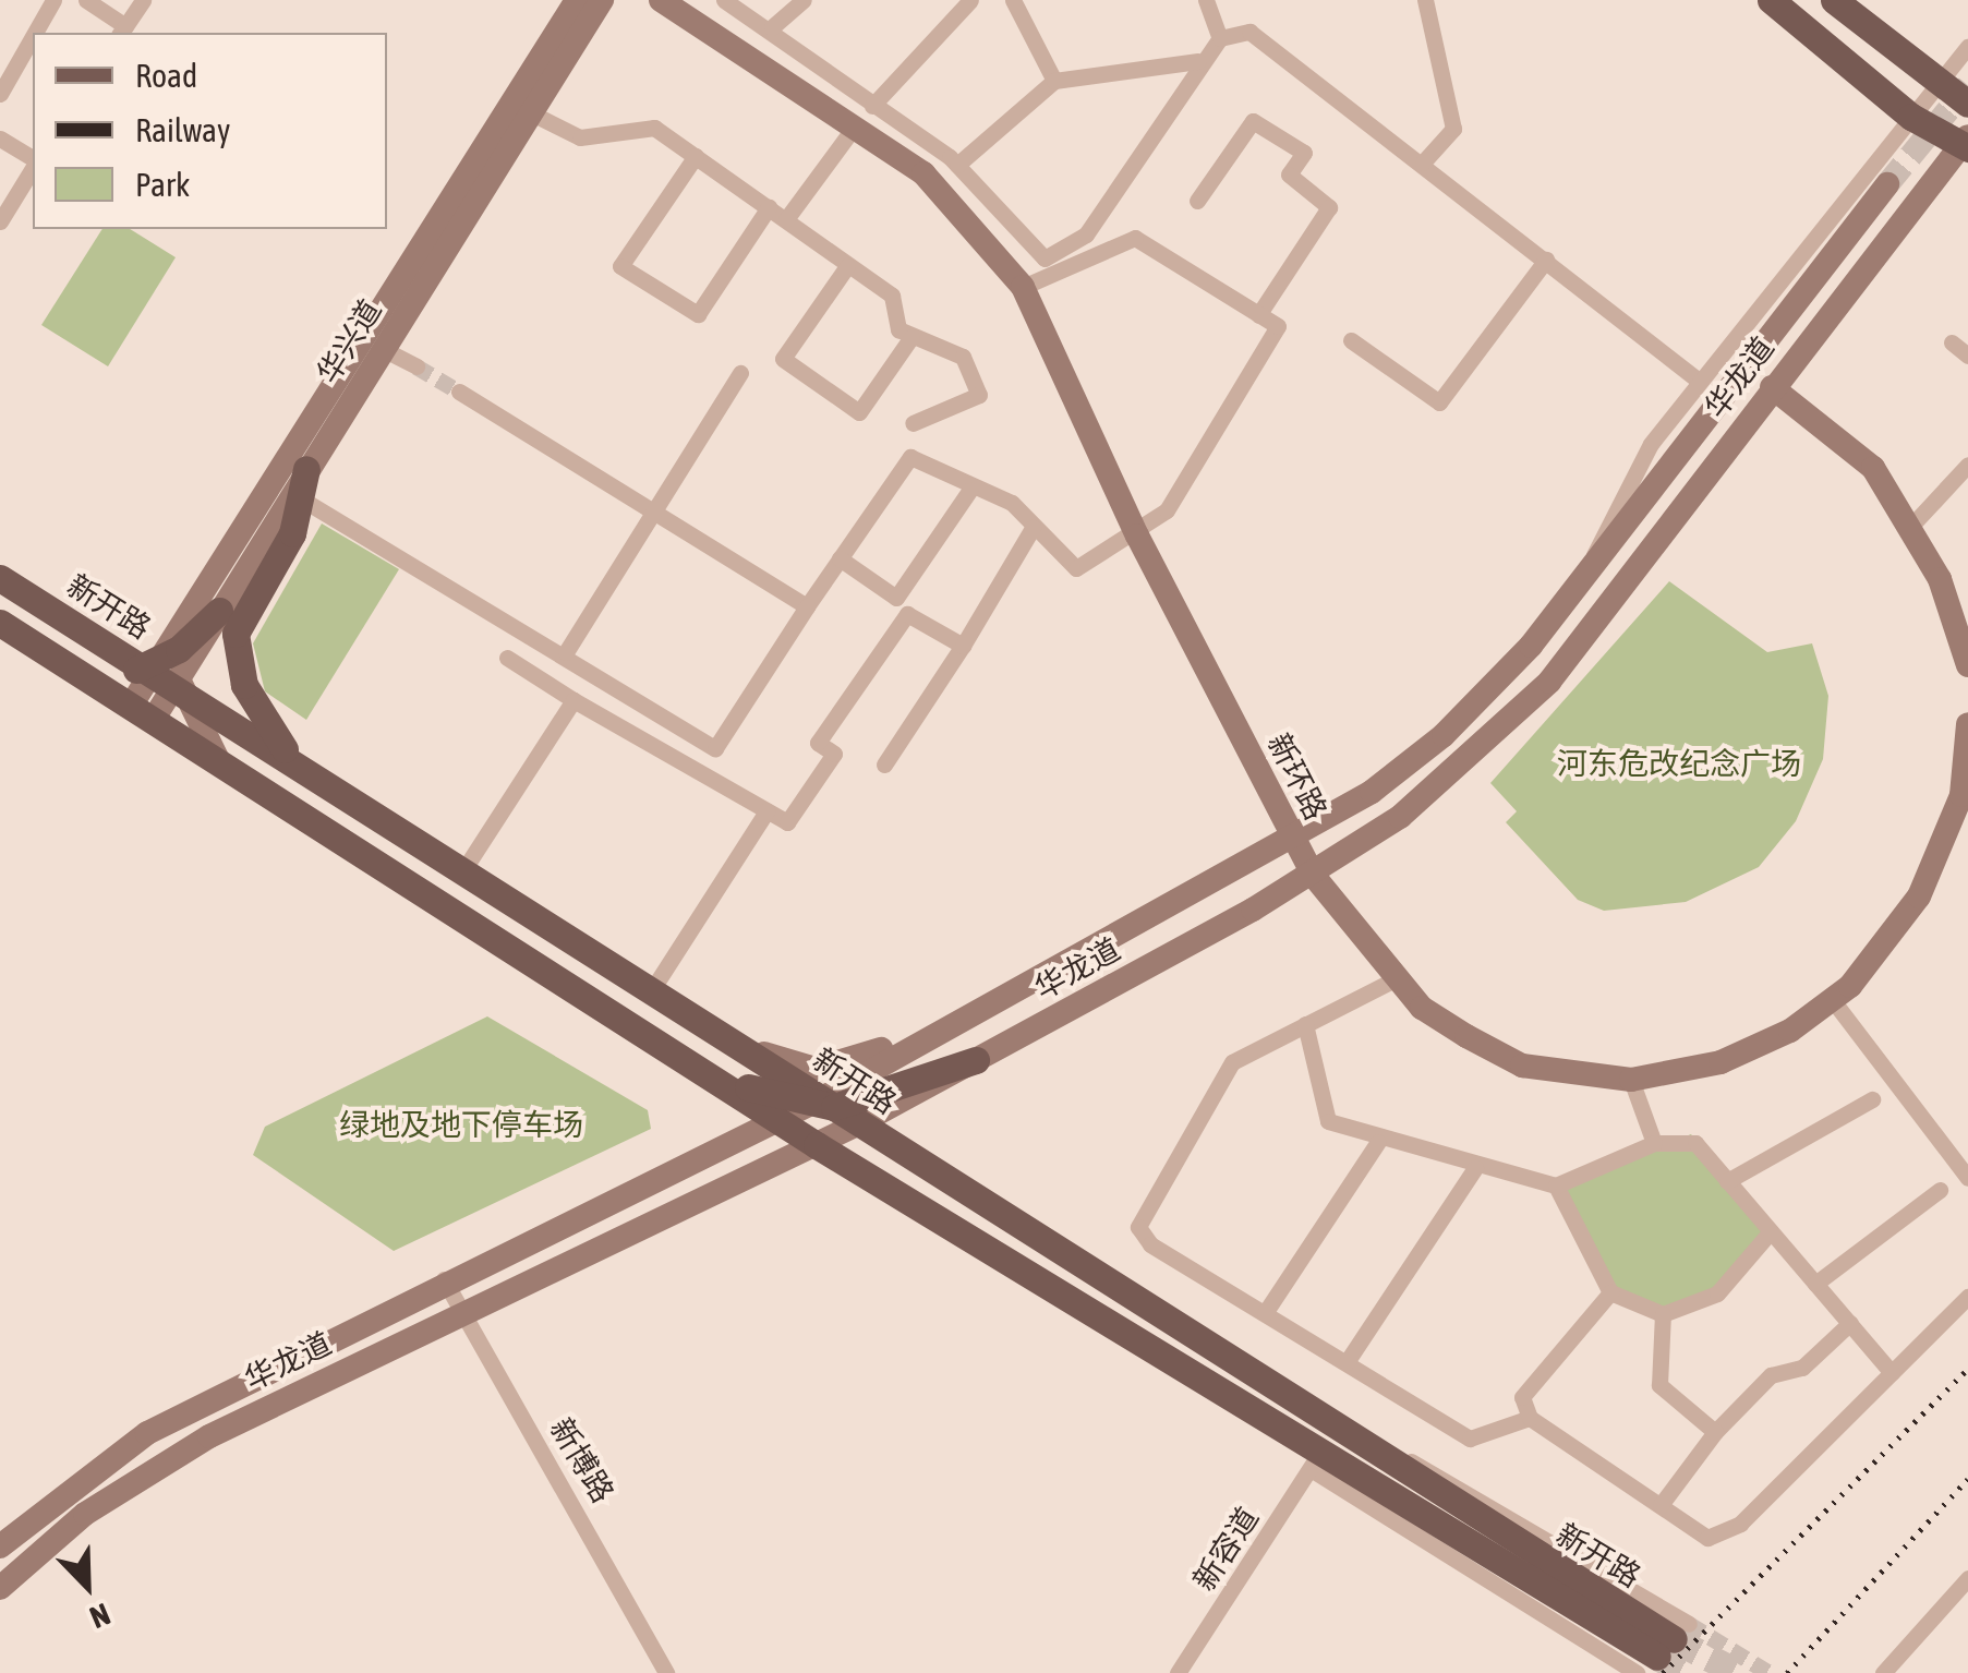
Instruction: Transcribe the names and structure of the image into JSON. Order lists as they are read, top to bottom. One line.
{"streets":{"main road":["华兴道","华龙道","新开路","新环路"],"street":["新博路","新容道"]},"crossings":[["华龙道","新开路"],["华龙道","新环路"],["华龙道","新博路"],["新开路","新容道"]],"parks":["河东危改纪念广场","绿地及地下停车场"],"legend":["Road","Railway","Park"],"north":"bottom right"}
